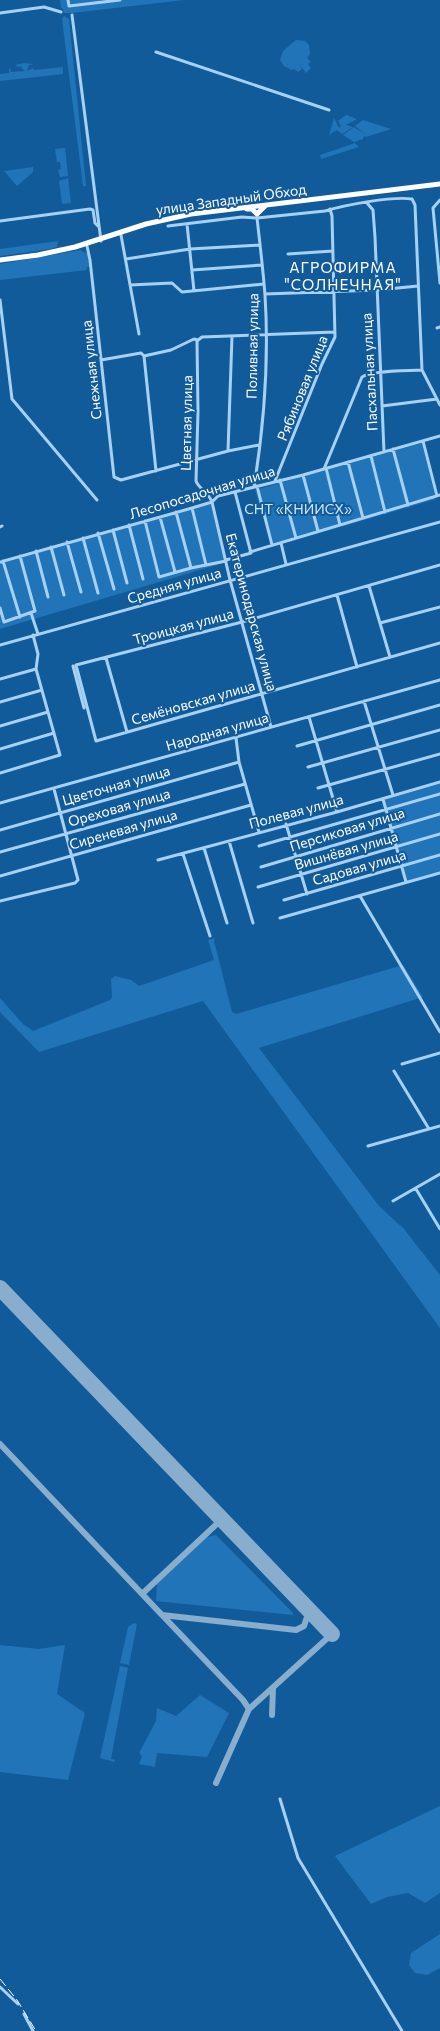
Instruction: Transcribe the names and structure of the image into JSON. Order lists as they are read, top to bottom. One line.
{"streets":{"highway":["улица Западный Обход"],"street":["Поливная улица","Снежная улица","Пасхальная улица","Рябиновая улица","Цветная улица","Лесопосадочная улица","Средняя улица","Екатеринодарская улица","Троицкая улица","Семёновская улица","Народная улица","Цветочная улица","Ореховая улица","Полевая улица","Сиреневая улица","Персиковая улица","Вишнёвая улица","Садовая улица"]},"crossings":[["улица Западный Обход","Поливная улица"],["улица Западный Обход","Снежная улица"],["Поливная улица","Лесопосадочная улица"],["Пасхальная улица","Лесопосадочная улица"],["Рябиновая улица","Лесопосадочная улица"],["Цветная улица","Лесопосадочная улица"],["Цветная улица","Екатеринодарская улица"],["Лесопосадочная улица","Екатеринодарская улица"],["Средняя улица","Екатеринодарская улица"],["Екатеринодарская улица","Троицкая улица"],["Екатеринодарская улица","Семёновская улица"],["Екатеринодарская улица","Народная улица"],["Троицкая улица","Семёновская улица"]],"districts":["АГРОФИРМА \"СОЛНЕЧНАЯ\""],"parks":["СНТ «КНИИСХ»"]}
